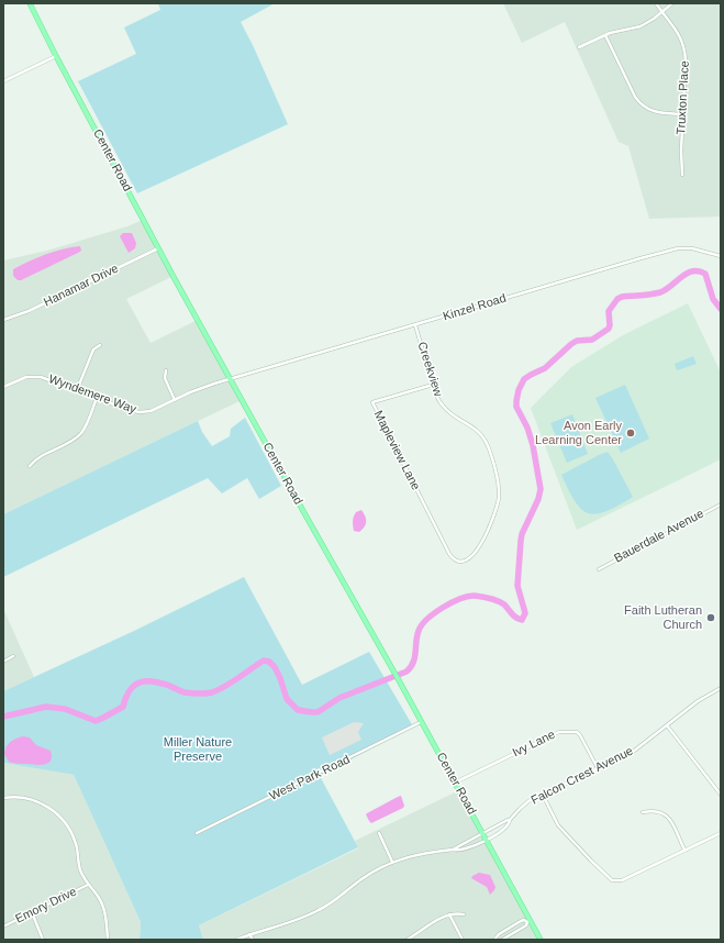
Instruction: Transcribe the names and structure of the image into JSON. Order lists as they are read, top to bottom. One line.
{"streets":{"main road":["Center Road"],"street":["Truxton Place","Hanamar Drive","Kinzel Road","Creekview","Wyndemere Way","Mapleview Lane","Bauerdale Avenue","Ivy Lane","Falcon Crest Avenue","West Park Road","Emory Drive"]},"crossings":[["Center Road","Hanamar Drive"],["Center Road","Kinzel Road"],["Center Road","Wyndemere Way"],["Center Road","Ivy Lane"],["Center Road","Falcon Crest Avenue"],["Center Road","West Park Road"],["Kinzel Road","Creekview"],["Kinzel Road","Wyndemere Way"],["Creekview","Mapleview Lane"],["Ivy Lane","Falcon Crest Avenue"]],"parks":["Miller Nature Preserve"],"places":["Avon Early Learning Center","Faith Lutheran Church"]}
